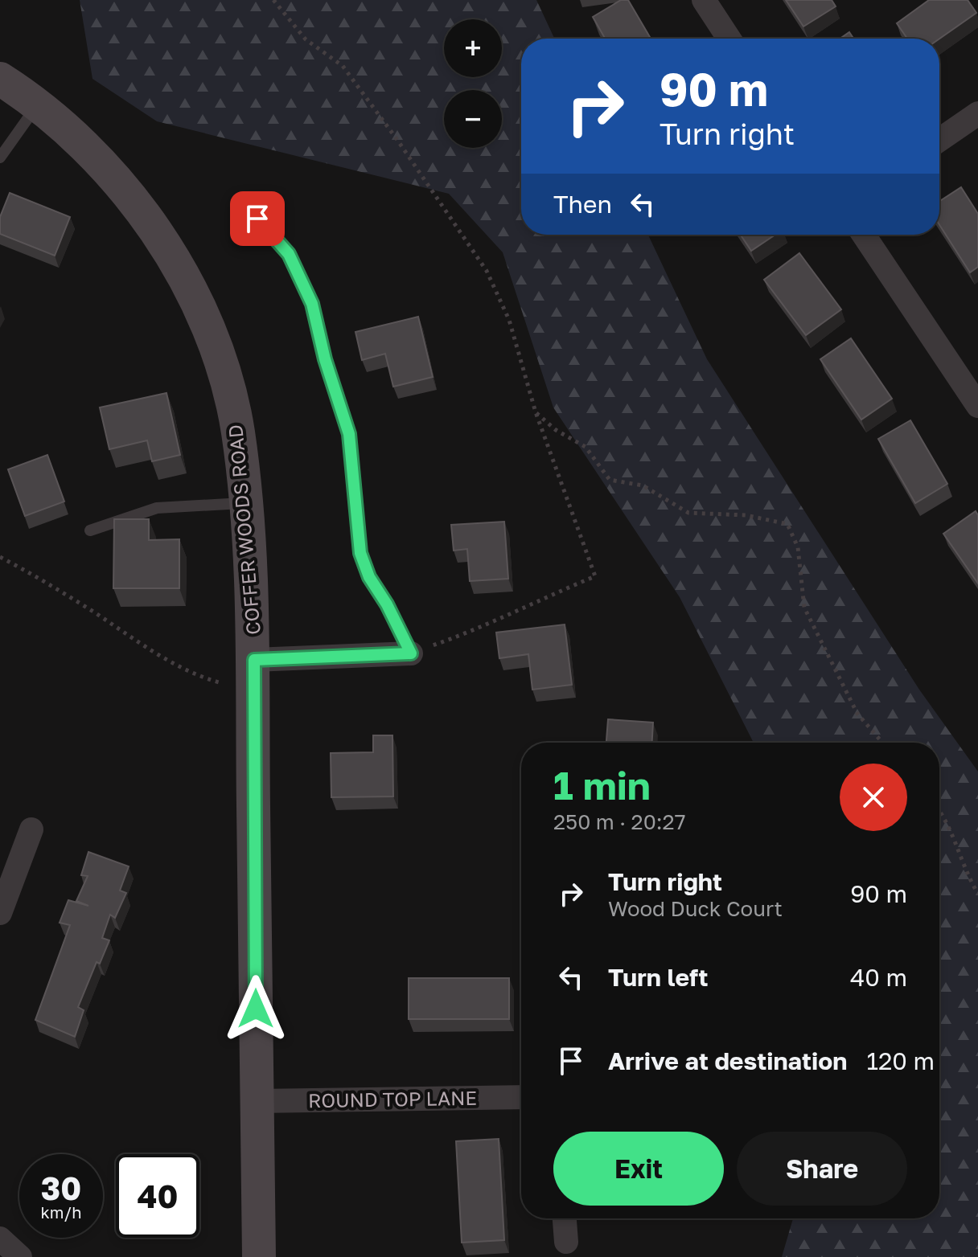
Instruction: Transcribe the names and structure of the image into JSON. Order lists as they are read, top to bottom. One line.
{"streets":{"street":["COFFER WOODS ROAD","ROUND TOP LANE"]},"crossings":[["COFFER WOODS ROAD","ROUND TOP LANE"]],"page":{"map_buttons":["+","−"],"turn":["90 m","Turn right"],"then":"Then","heading":["1 min","250 m · 20:27"],"list":[{"name":"Turn right","note":"Wood Duck Court","value":"90 m"},{"name":"Turn left","value":"40 m"},{"name":"Arrive at destination","value":"120 m"}],"buttons":["Exit","Share"],"speed":"30 km/h","limit":"40"}}
